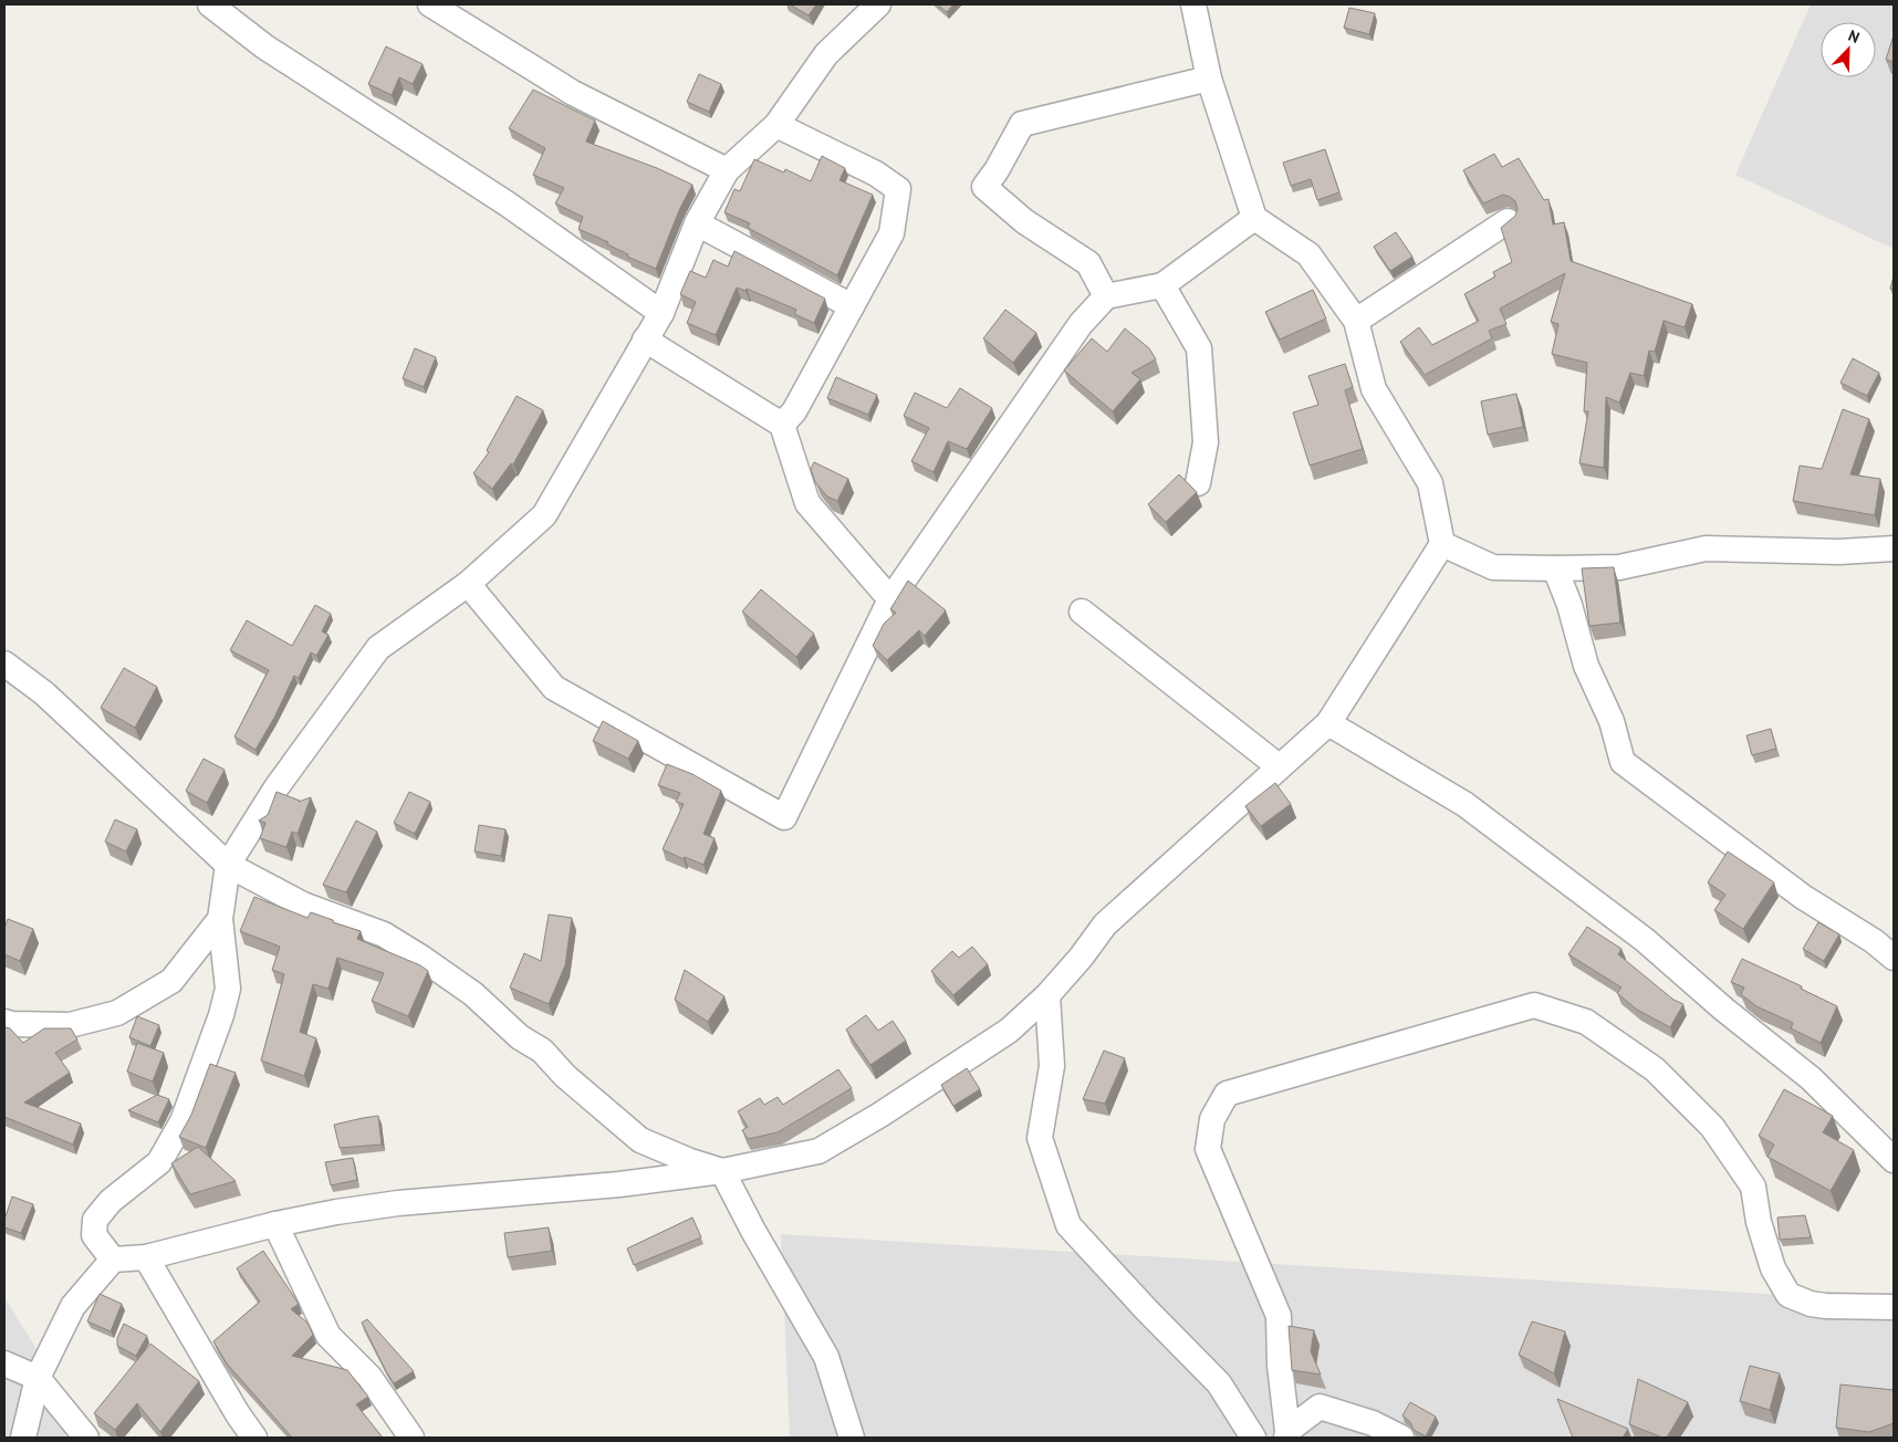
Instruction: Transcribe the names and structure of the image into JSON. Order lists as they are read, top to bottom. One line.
{"north":"top right"}
